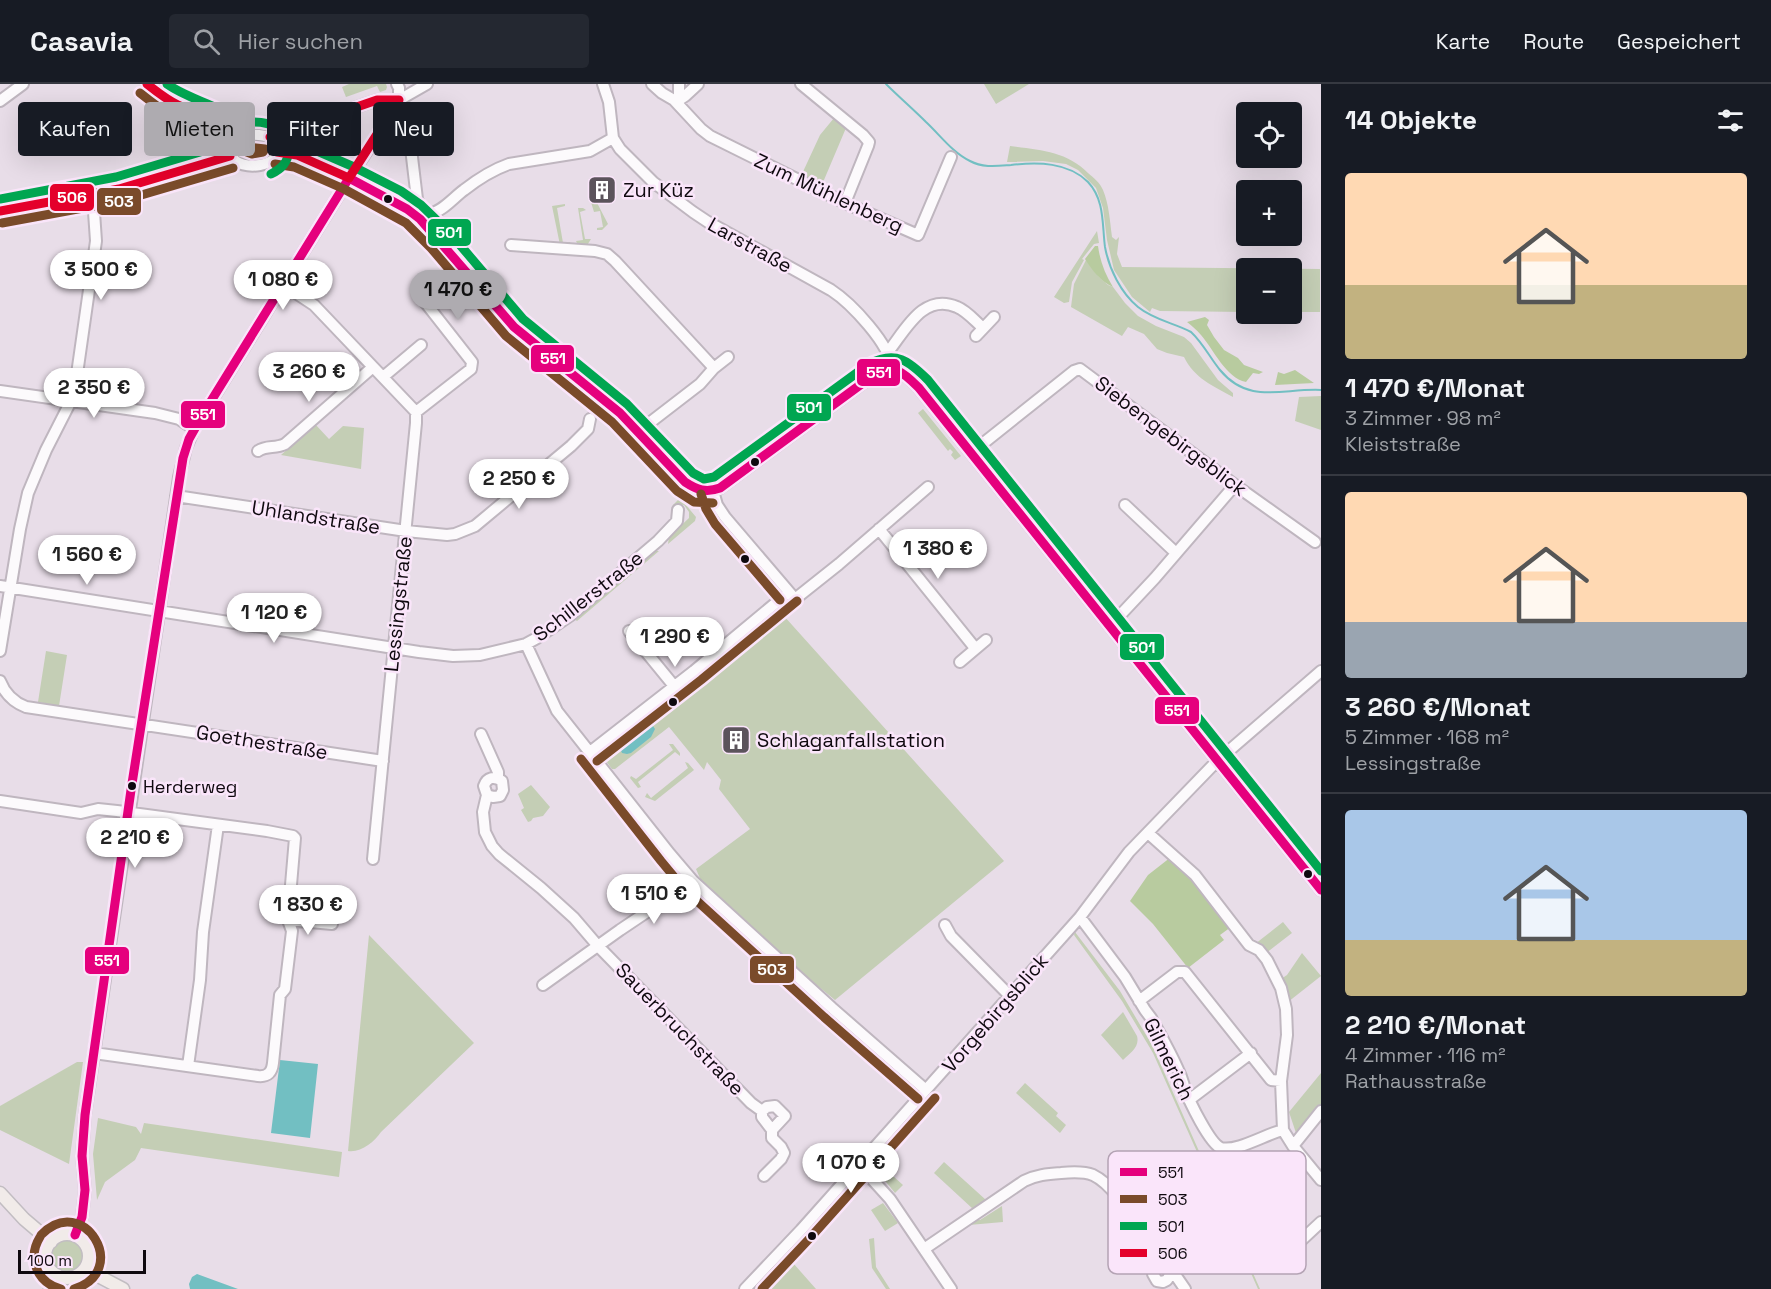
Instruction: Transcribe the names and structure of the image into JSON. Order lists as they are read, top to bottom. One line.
{"streets":{"street":["Zum Mühlenberg","Larstraße","Siebengebirgsblick","Uhlandstraße","Schillerstraße","Lessingstraße","Goethestraße","Vorgebirgsblick","Sauerbruchstraße","Gilmerich"]},"crossings":[["Uhlandstraße","Lessingstraße"],["Schillerstraße","Lessingstraße"],["Lessingstraße","Goethestraße"],["Vorgebirgsblick","Gilmerich"]],"places":{"building":["Zur Küz","Schlaganfallstation"],"other":["Herderweg"]},"lines":["transit line 501","transit line 506","transit line 503","transit line 551"],"legend":["551","503","501","506"],"scale_bar":"100 m","page":{"header":"Casavia","search":"Hier suchen","nav":["Karte","Route","Gespeichert"],"heading":"14 Objekte","map_buttons":["+","−"],"chip":["Kaufen","Mieten","Filter","Neu"],"list":[{"name":"1 470 €/Monat","note":"3 Zimmer · 98 m² · Kleiststraße"},{"name":"3 260 €/Monat","note":"5 Zimmer · 168 m² · Lessingstraße"},{"name":"2 210 €/Monat","note":"4 Zimmer · 116 m² · Rathausstraße"}],"price":["3 500 €","1 080 €","1 470 €","3 260 €","2 350 €","2 250 €","1 380 €","1 560 €","1 120 €","1 290 €","2 210 €","1 510 €","1 830 €","1 070 €"],"scale":"100 m"}}
